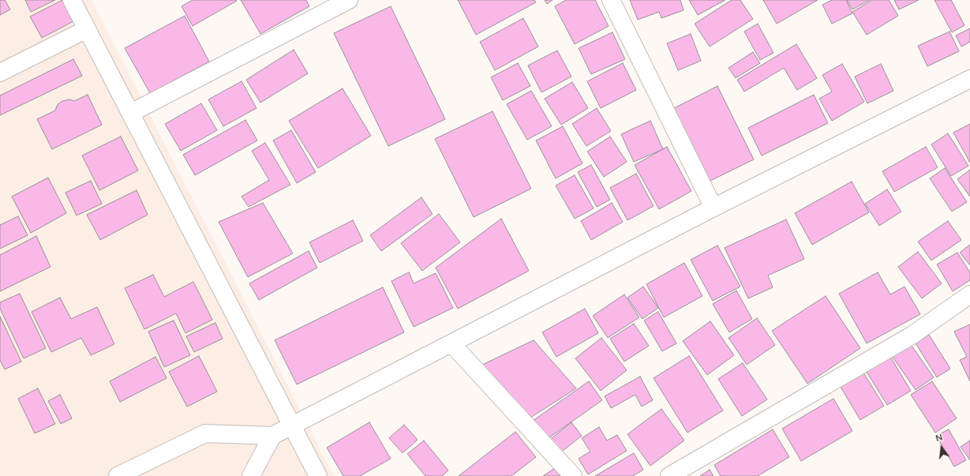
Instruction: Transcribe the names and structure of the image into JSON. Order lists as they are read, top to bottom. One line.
{"north":"top"}
